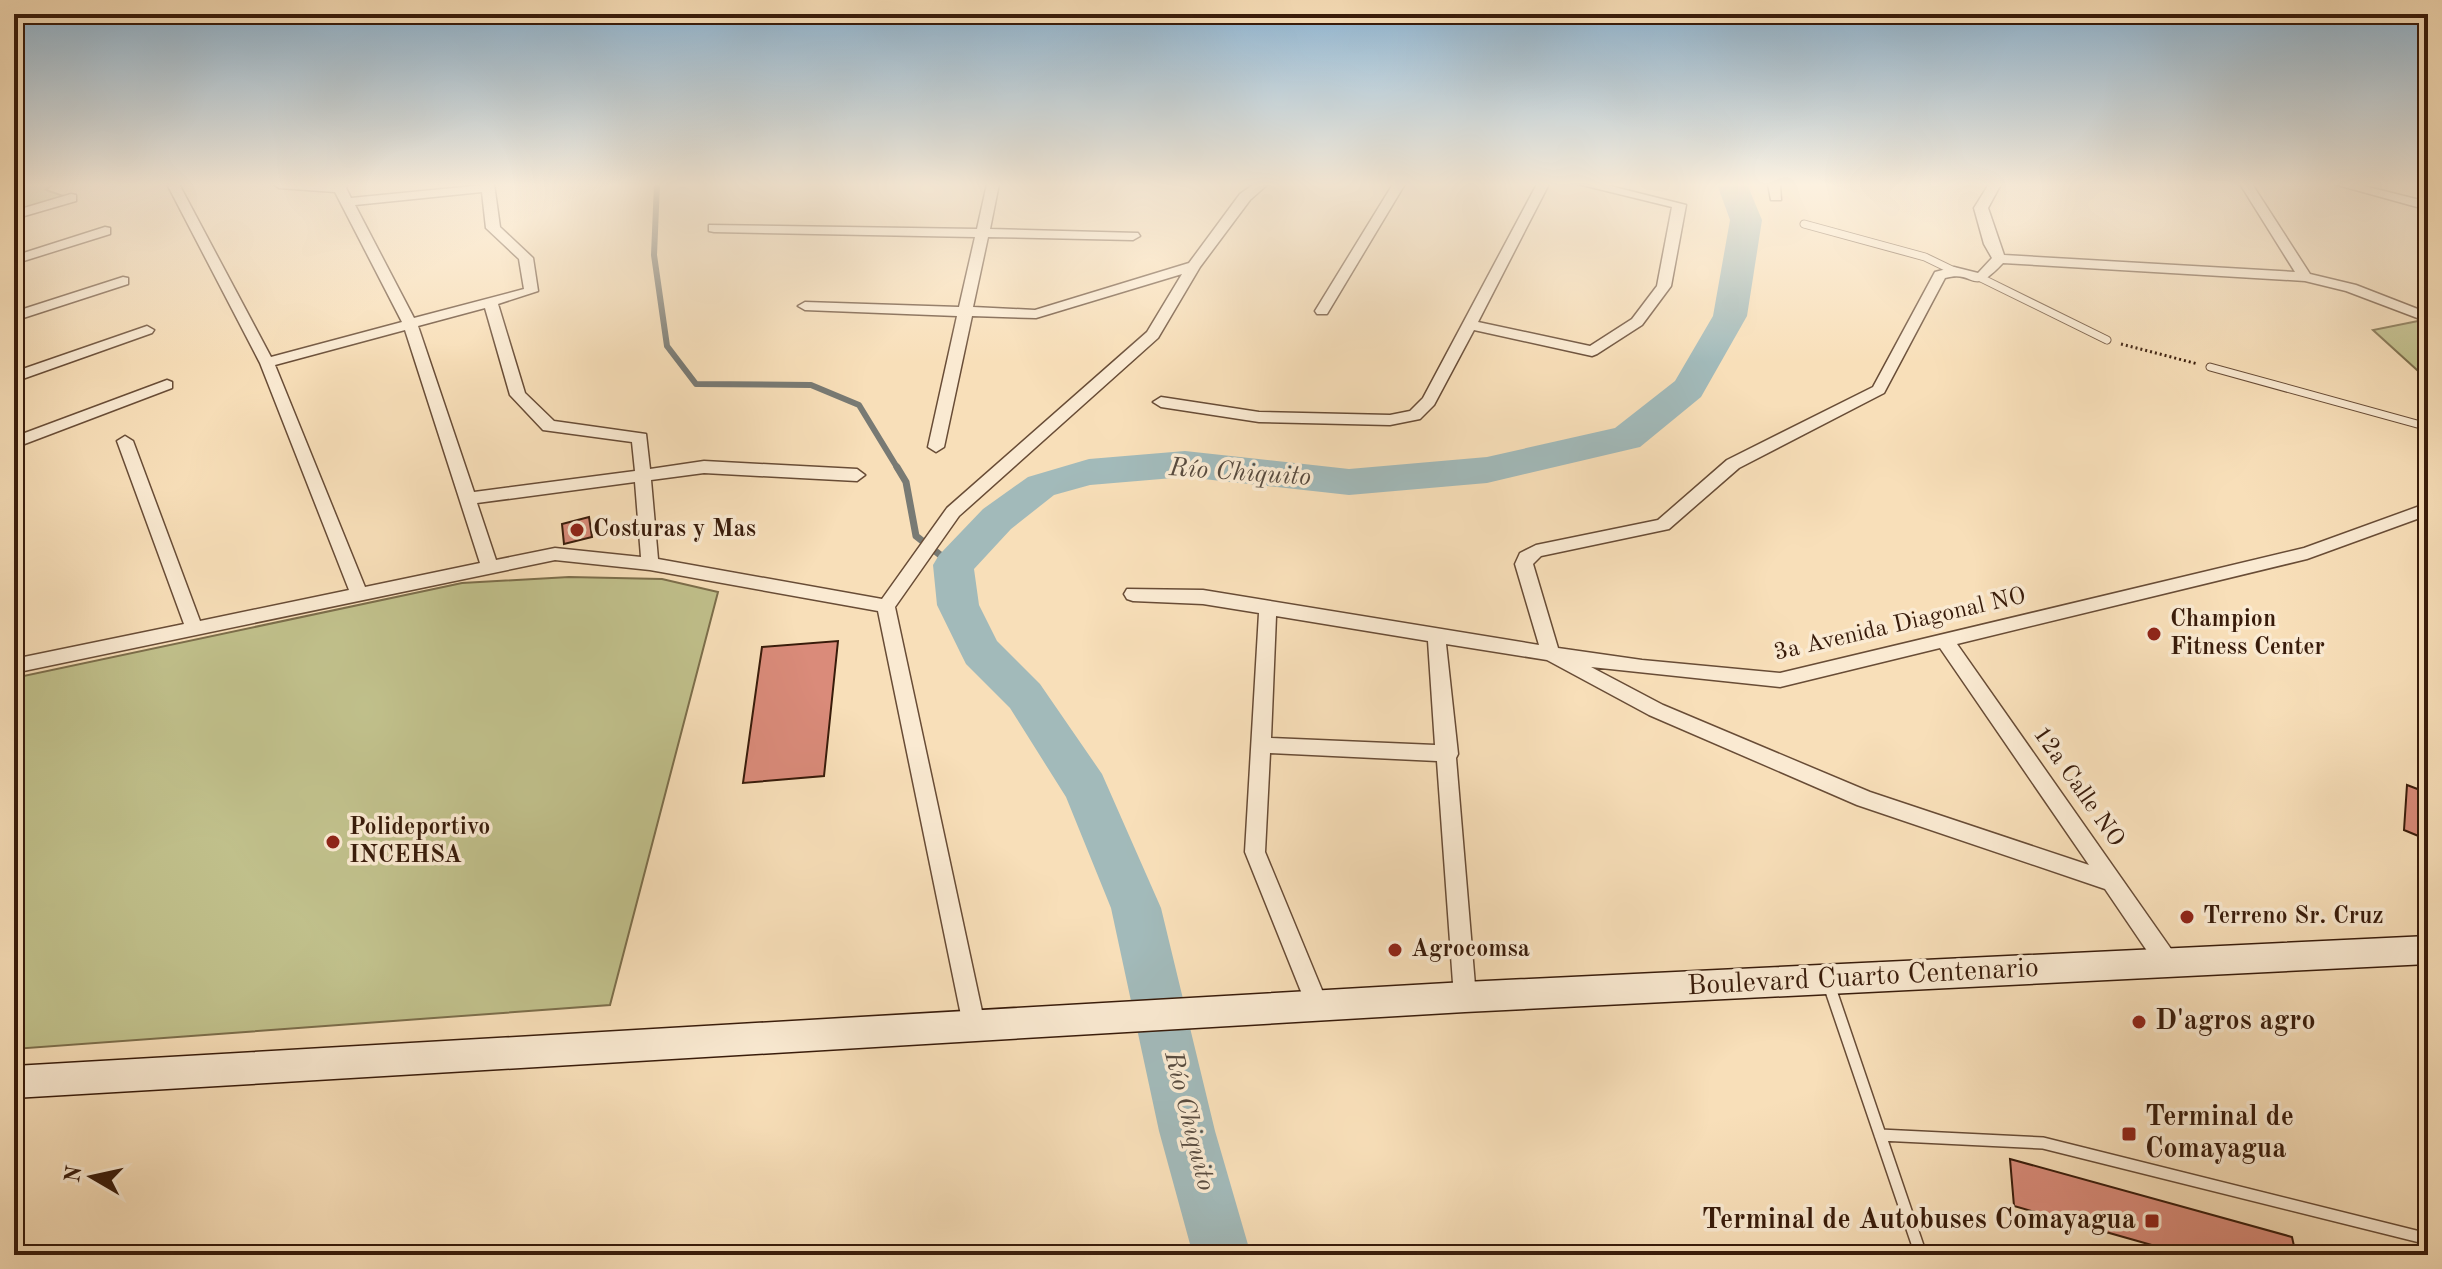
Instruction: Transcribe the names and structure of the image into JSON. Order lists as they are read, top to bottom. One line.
{"streets":{"main road":["Boulevard Cuarto Centenario"],"street":["3a Avenida Diagonal NO","12a Calle NO"]},"crossings":[["3a Avenida Diagonal NO","12a Calle NO"],["12a Calle NO","Boulevard Cuarto Centenario"]],"water":["Río Chiquito"],"places":{"other":["Costuras y Mas","Champion Fitness Center","Polideportivo INCEHSA","Terreno Sr. Cruz","Agrocomsa","D'agros agro"],"transit":["Terminal de Comayagua","Terminal de Autobuses Comayagua"]},"north":"left"}
